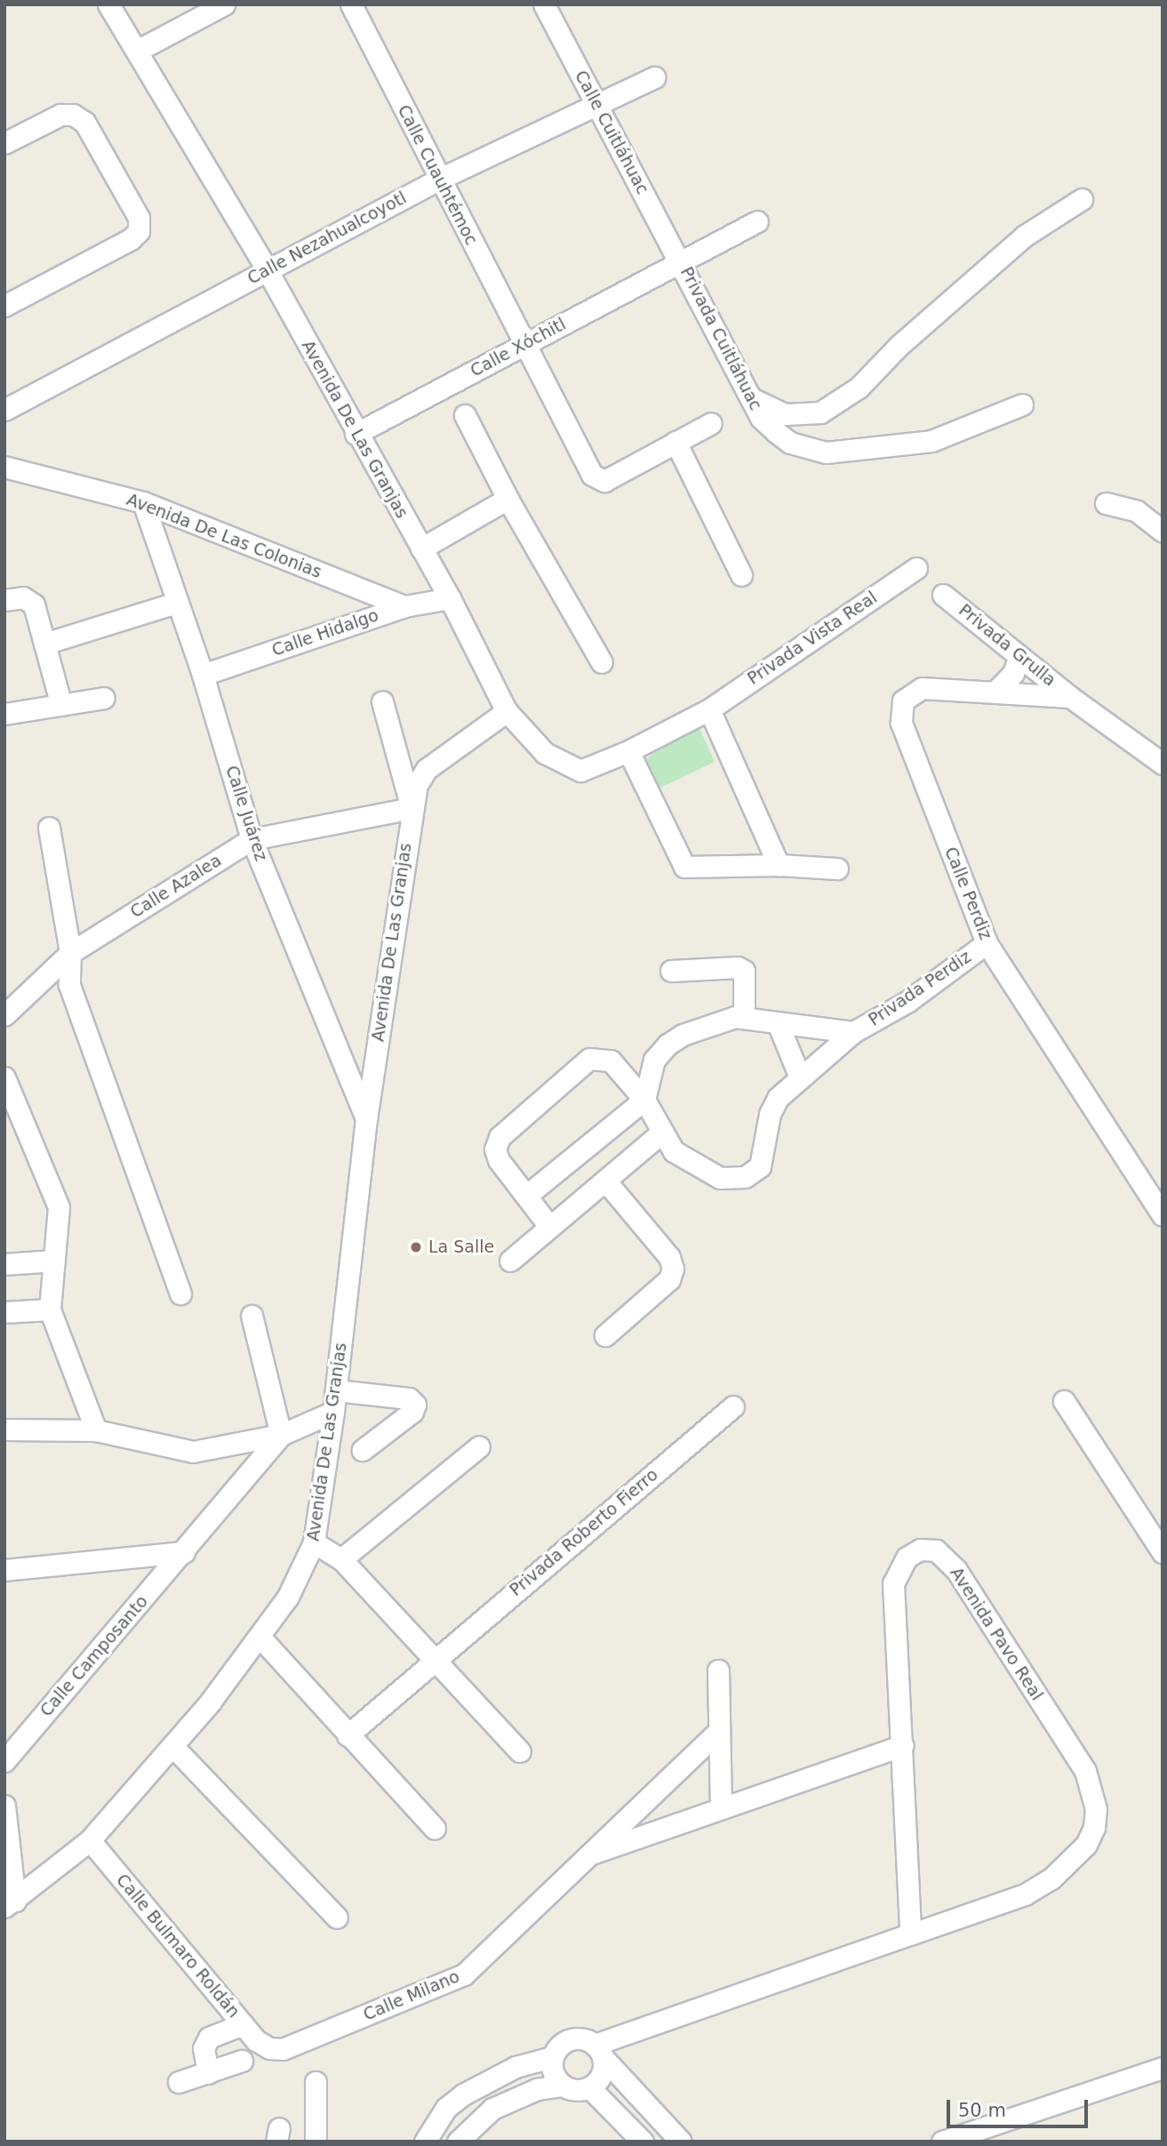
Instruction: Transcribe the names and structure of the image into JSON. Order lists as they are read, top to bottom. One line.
{"streets":{"street":["Calle Cuitláhuac","Calle Cuauhtémoc","Calle Nezahualcoyotl","Privada Cuitláhuac","Calle Xóchitl","Avenida De Las Granjas","Avenida De Las Colonias","Calle Hidalgo","Privada Vista Real","Privada Grulla","Calle Juárez","Calle Azalea","Calle Perdiz","Privada Perdiz","Privada Roberto Fierro","Avenida Pavo Real","Calle Camposanto","Calle Bulmaro Roldán","Calle Milano"]},"crossings":[["Calle Cuitláhuac","Calle Nezahualcoyotl"],["Calle Cuitláhuac","Privada Cuitláhuac"],["Calle Cuitláhuac","Calle Xóchitl"],["Calle Cuauhtémoc","Calle Nezahualcoyotl"],["Calle Cuauhtémoc","Calle Xóchitl"],["Calle Nezahualcoyotl","Avenida De Las Granjas"],["Privada Cuitláhuac","Calle Xóchitl"],["Calle Xóchitl","Avenida De Las Granjas"],["Avenida De Las Granjas","Calle Hidalgo"],["Avenida De Las Granjas","Privada Vista Real"],["Avenida De Las Granjas","Calle Juárez"],["Avenida De Las Granjas","Calle Azalea"],["Avenida De Las Granjas","Calle Bulmaro Roldán"],["Avenida De Las Colonias","Calle Hidalgo"],["Avenida De Las Colonias","Calle Juárez"],["Calle Hidalgo","Calle Juárez"],["Privada Grulla","Calle Perdiz"],["Calle Juárez","Calle Azalea"],["Calle Perdiz","Privada Perdiz"],["Avenida Pavo Real","Calle Milano"],["Calle Bulmaro Roldán","Calle Milano"]],"places":["La Salle"],"scale_bar":"50 m"}
